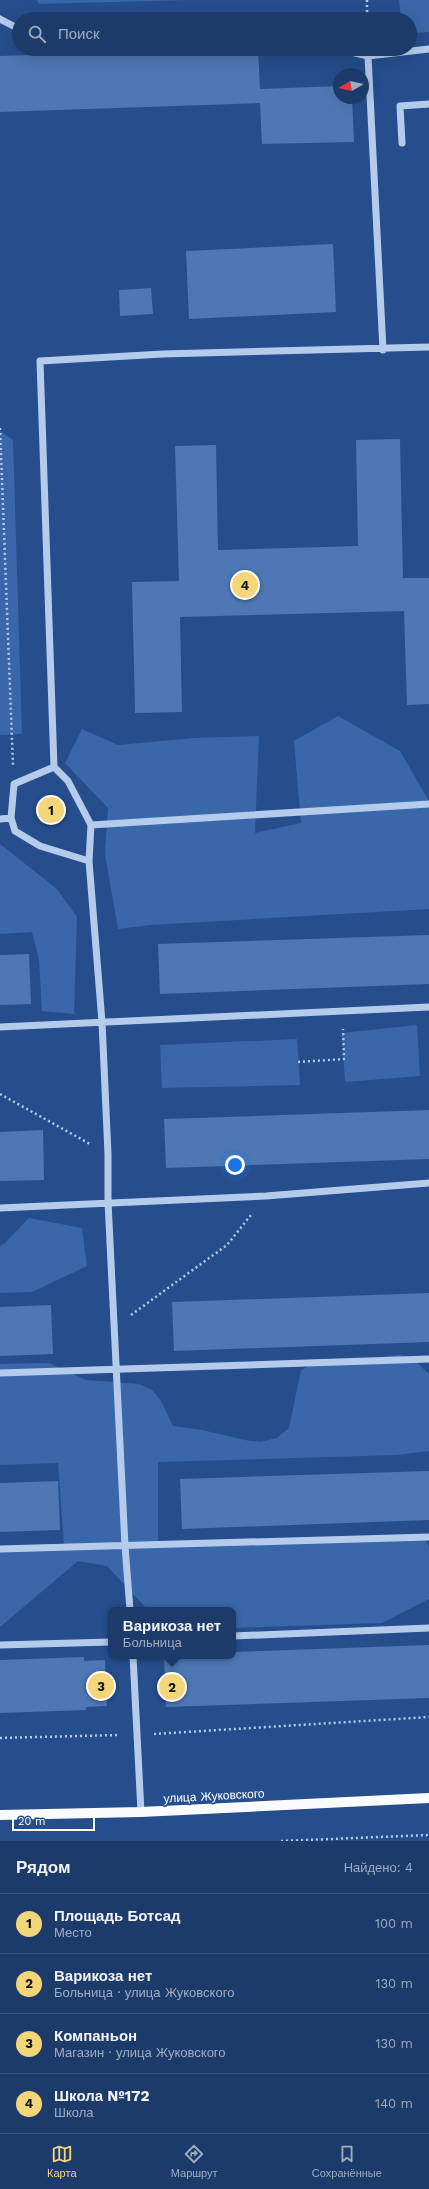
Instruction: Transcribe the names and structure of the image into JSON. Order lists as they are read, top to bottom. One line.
{"streets":{"main road":["улица Жуковского"]},"scale_bar":"20 m","north":"left","page":{"search":"Поиск","pins":["4","1","3","2"],"popup":["Варикоза нет","Больница"],"scale":"20 m","heading":["Рядом","Найдено: 4"],"list":[{"mark":"1","name":"Площадь Ботсад","note":"Место","value":"100 m"},{"mark":"2","name":"Варикоза нет","note":"Больница · улица Жуковского","value":"130 m"},{"mark":"3","name":"Компаньон","note":"Магазин · улица Жуковского","value":"130 m"},{"mark":"4","name":"Школа №172","note":"Школа","value":"140 m"}],"nav":["Карта","Маршрут","Сохранённые"]}}
